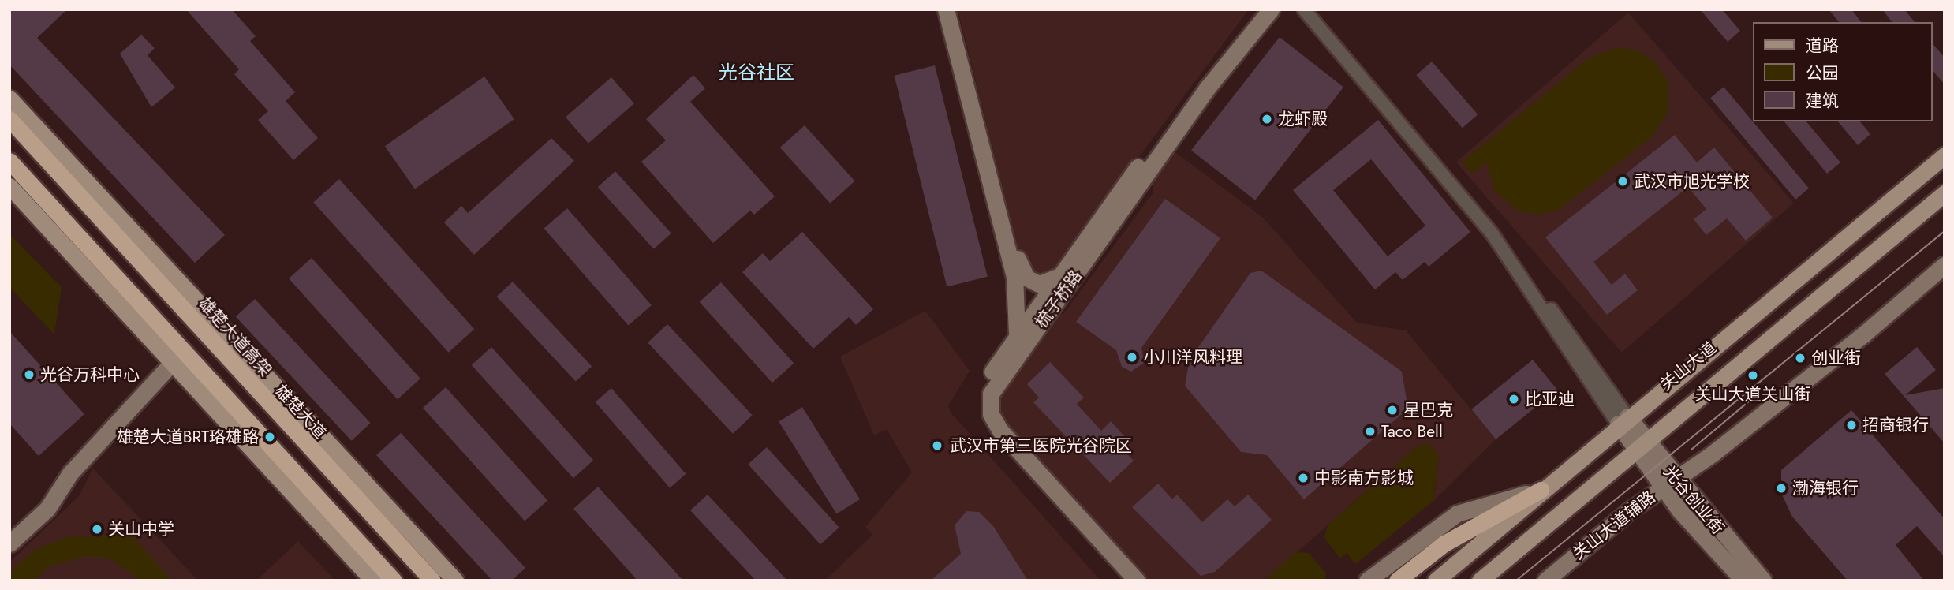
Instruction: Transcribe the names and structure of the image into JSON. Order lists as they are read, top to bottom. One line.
{"streets":{"highway":["雄楚大道高架"],"main road":["关山大道","雄楚大道"],"street":["梳子桥路","光谷创业街","关山大道辅路"]},"crossings":[["关山大道","光谷创业街"],["光谷创业街","关山大道辅路"]],"districts":["光谷社区"],"places":["龙虾殿","武汉市旭光学校","小川洋风料理","创业街","光谷万科中心","关山大道关山街","比亚迪","星巴克","招商银行","Taco Bell","雄楚大道BRT珞雄路","武汉市第三医院光谷院区","中影南方影城","渤海银行","关山中学"],"legend":["道路","公园","建筑"]}
